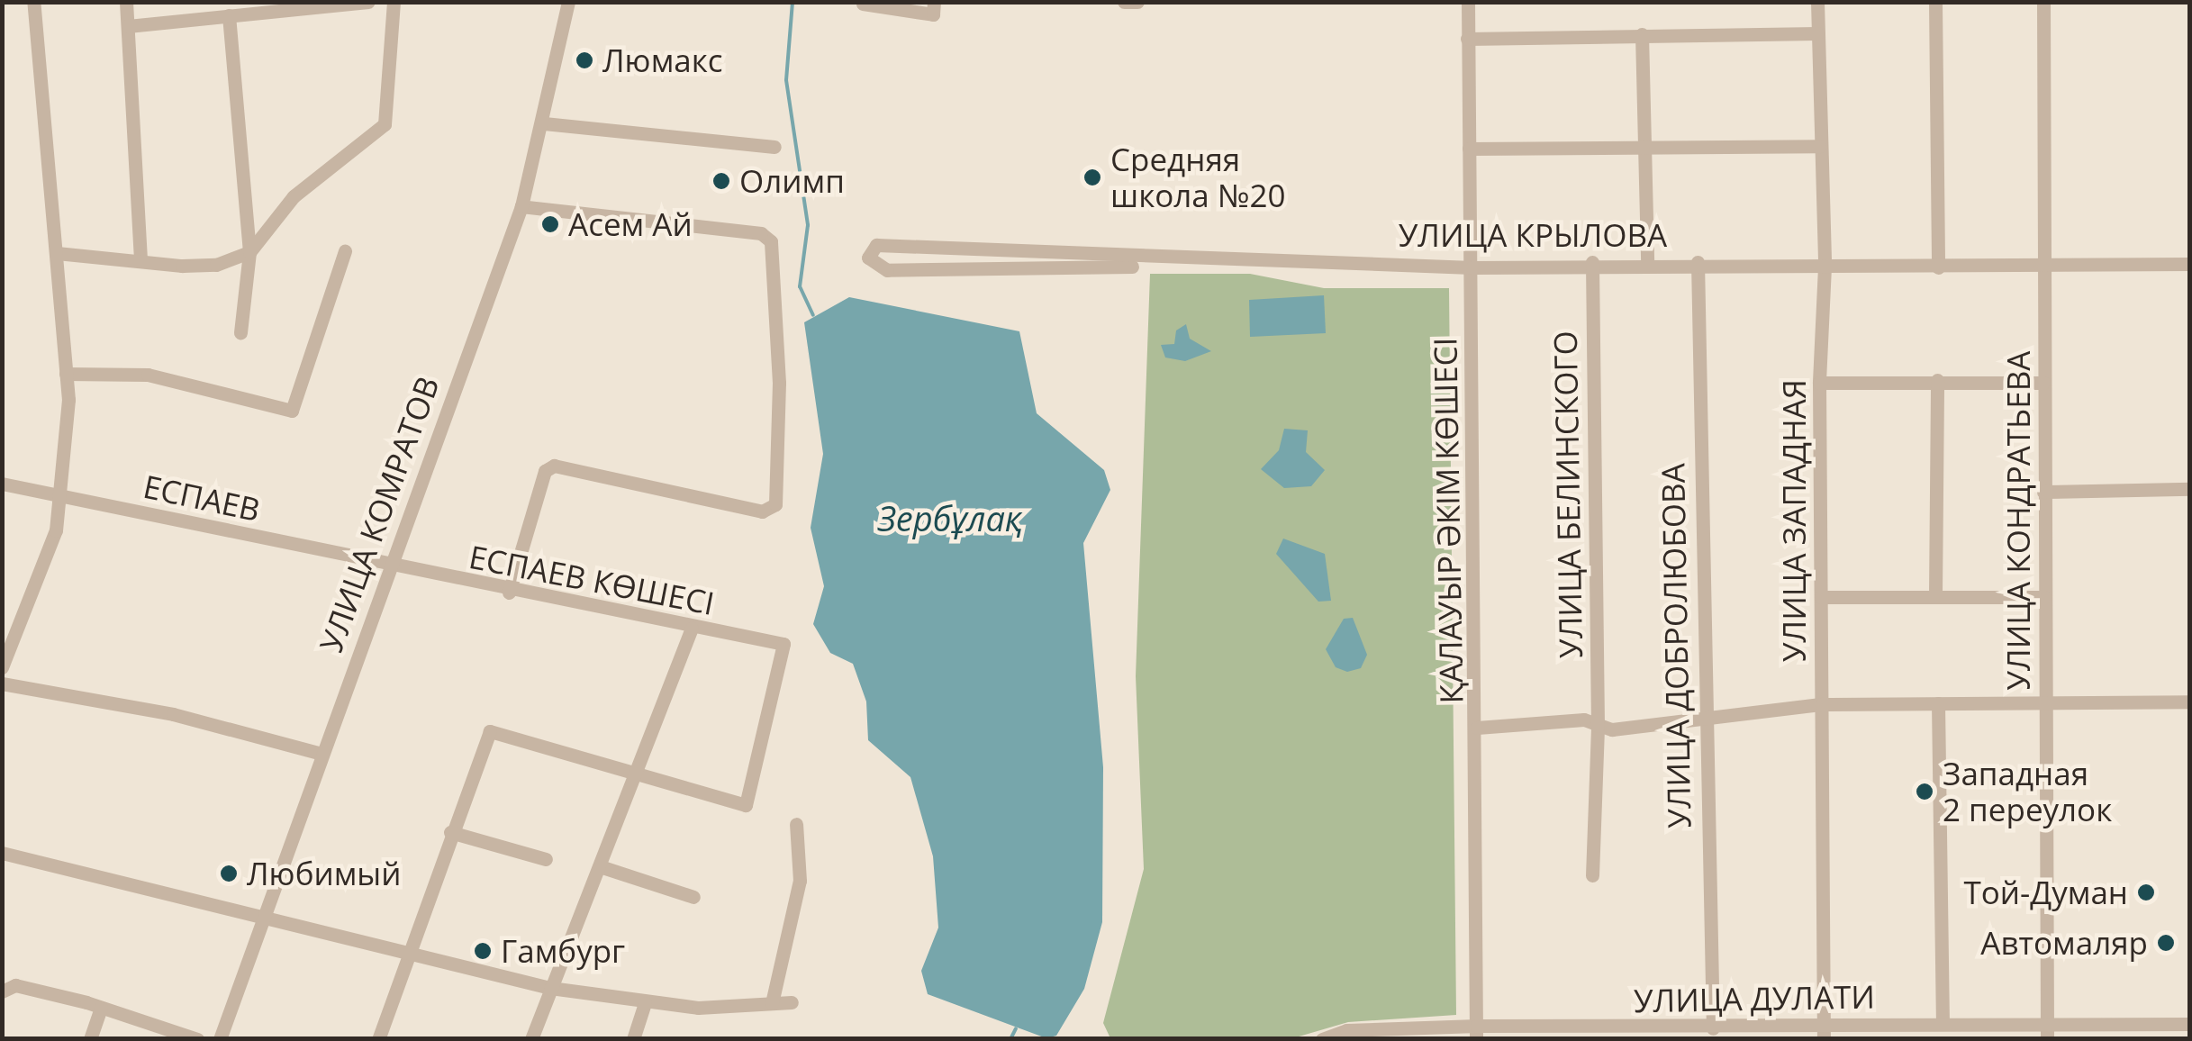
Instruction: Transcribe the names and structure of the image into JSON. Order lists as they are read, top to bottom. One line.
{"streets":{"street":["УЛИЦА КРЫЛОВА","УЛИЦА БЕЛИНСКОГО","ЕСПАЕВ","УЛИЦА КОМРАТОВ","ҚАЛАУЫР ӘКІМ КӨШЕСІ","УЛИЦА ЗАПАДНАЯ","УЛИЦА КОНДРАТЬЕВА","ЕСПАЕВ КӨШЕСІ","УЛИЦА ДОБРОЛЮБОВА","УЛИЦА ДУЛАТИ"]},"crossings":[["УЛИЦА КРЫЛОВА","УЛИЦА БЕЛИНСКОГО"],["УЛИЦА КРЫЛОВА","ҚАЛАУЫР ӘКІМ КӨШЕСІ"],["УЛИЦА КРЫЛОВА","УЛИЦА ЗАПАДНАЯ"],["УЛИЦА КРЫЛОВА","УЛИЦА КОНДРАТЬЕВА"],["УЛИЦА КРЫЛОВА","УЛИЦА ДОБРОЛЮБОВА"],["ЕСПАЕВ","УЛИЦА КОМРАТОВ"],["ЕСПАЕВ","ЕСПАЕВ КӨШЕСІ"],["УЛИЦА КОМРАТОВ","ЕСПАЕВ КӨШЕСІ"],["ҚАЛАУЫР ӘКІМ КӨШЕСІ","УЛИЦА ДУЛАТИ"],["УЛИЦА ЗАПАДНАЯ","УЛИЦА ДУЛАТИ"],["УЛИЦА КОНДРАТЬЕВА","УЛИЦА ДУЛАТИ"],["УЛИЦА ДОБРОЛЮБОВА","УЛИЦА ДУЛАТИ"]],"water":["Зербұлақ"],"places":["Люмакс","Средняя школа №20","Олимп","Асем Ай","Западная 2 переулок","Любимый","Той-Думан","Автомаляр","Гамбург"]}
